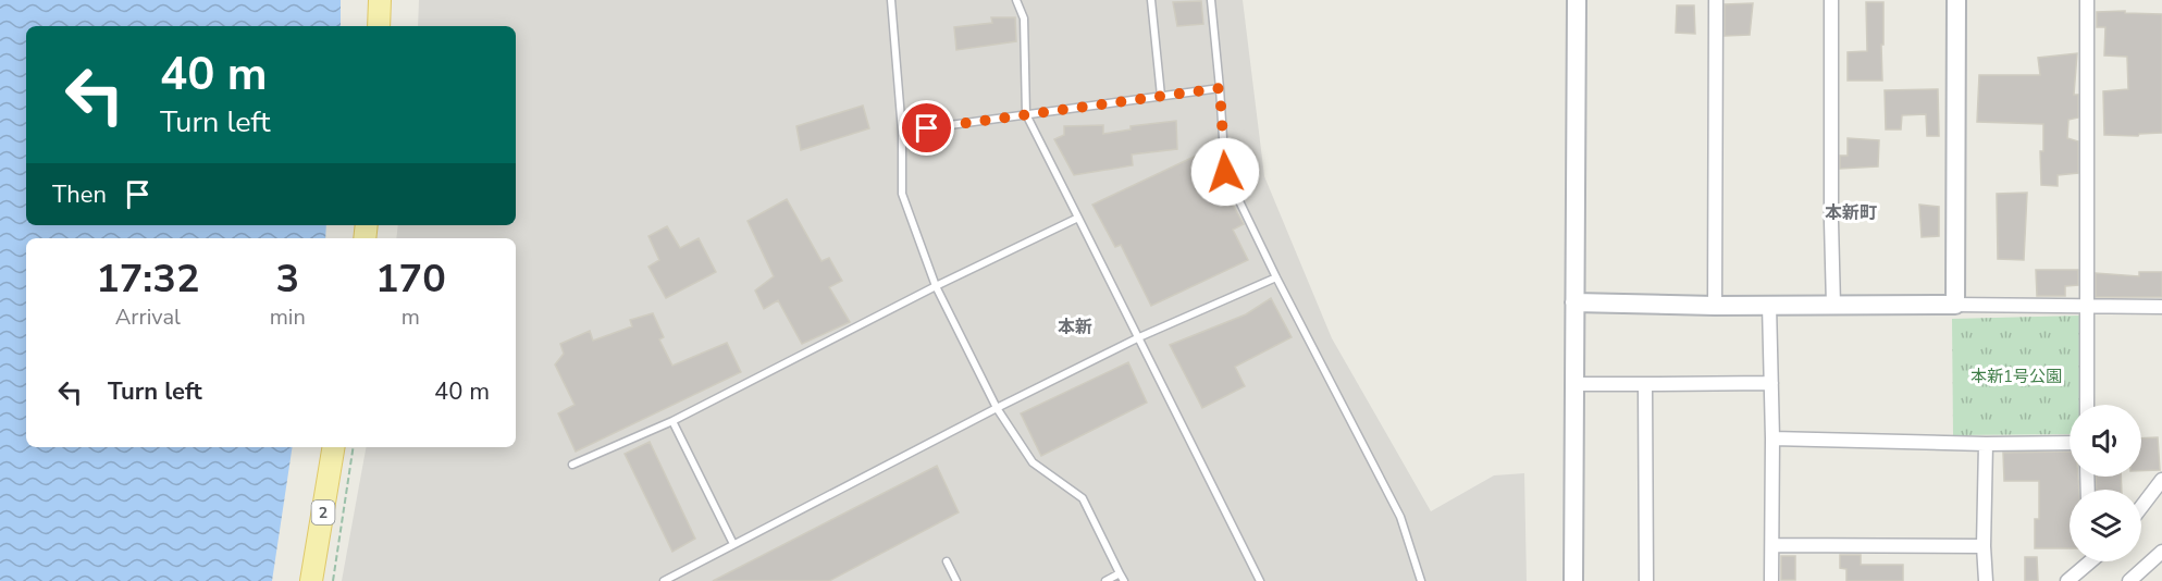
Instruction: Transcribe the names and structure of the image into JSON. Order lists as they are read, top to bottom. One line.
{"streets":{"main road":["2"]},"districts":["本新町","本新"],"parks":["本新1号公園"],"page":{"turn":["40 m","Turn left"],"then":"Then","eta":["17:32","Arrival","3","min","170","m"],"list":[{"name":"Turn left","value":"40 m"}]}}
